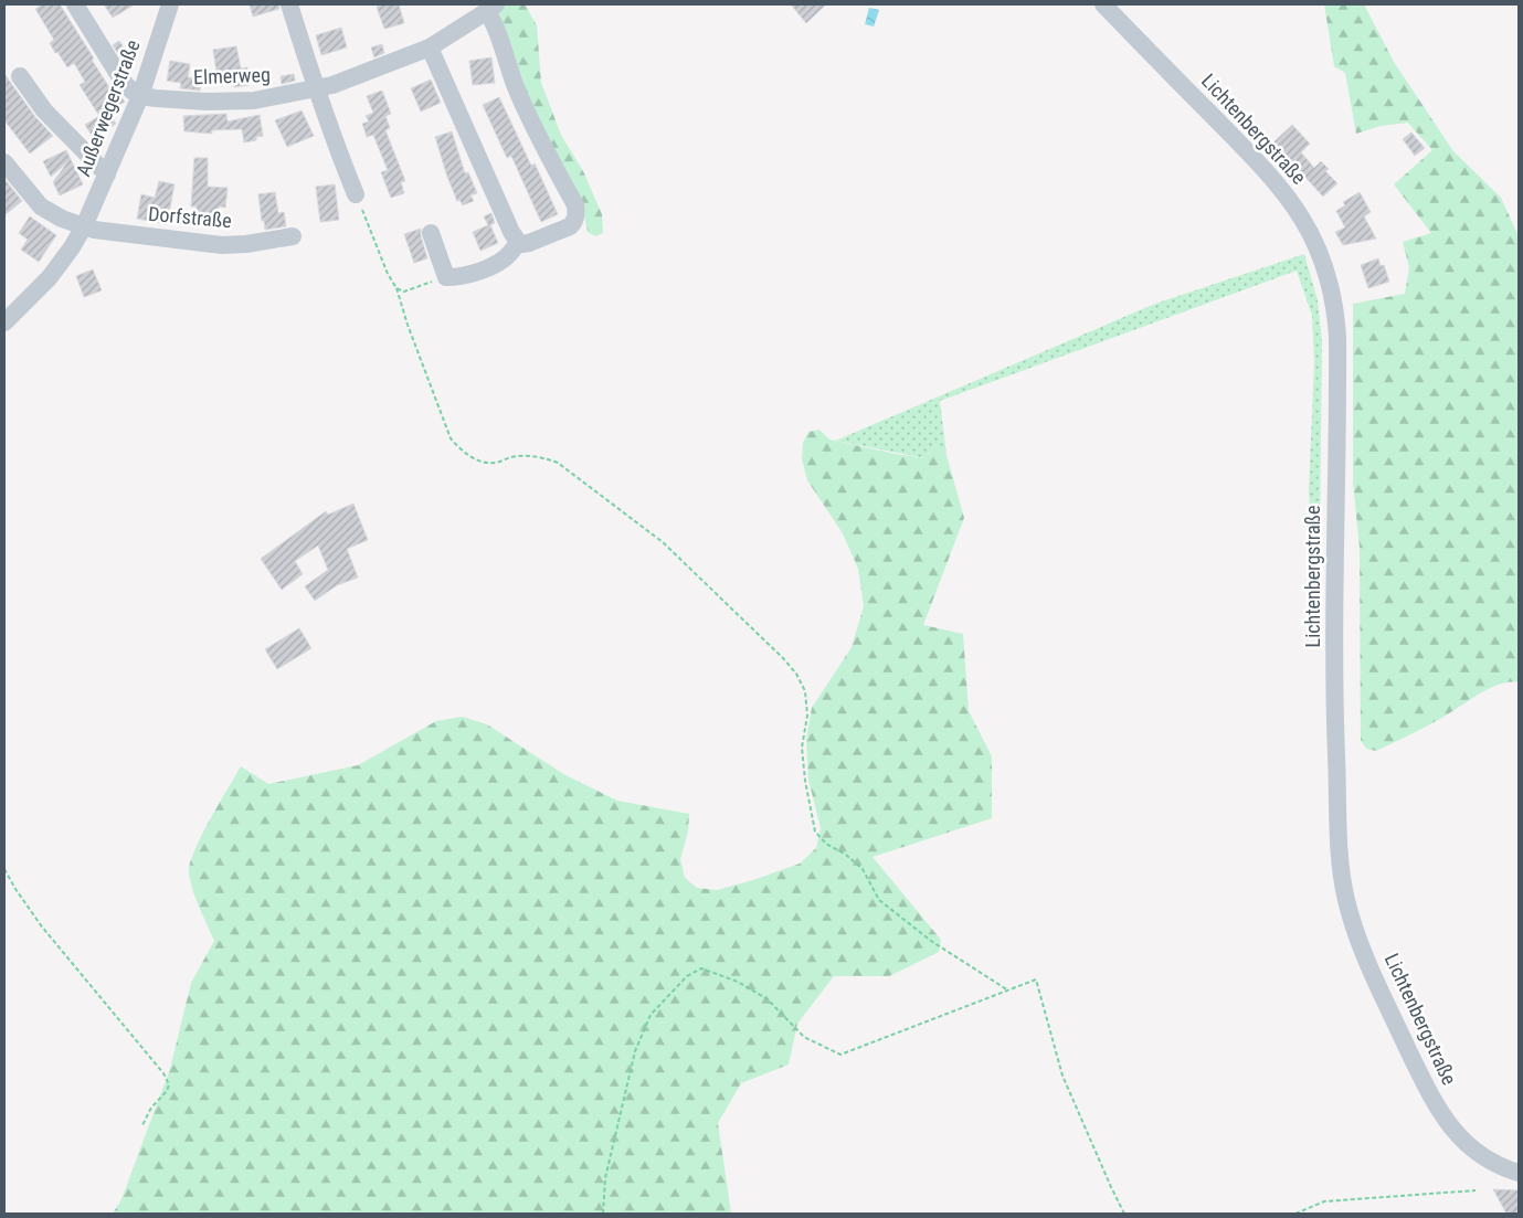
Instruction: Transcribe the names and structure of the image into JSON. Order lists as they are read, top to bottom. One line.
{"streets":{"street":["Elmerweg","Außerwegerstraße","Lichtenbergstraße","Dorfstraße"]},"crossings":[["Elmerweg","Außerwegerstraße"],["Außerwegerstraße","Dorfstraße"]]}
